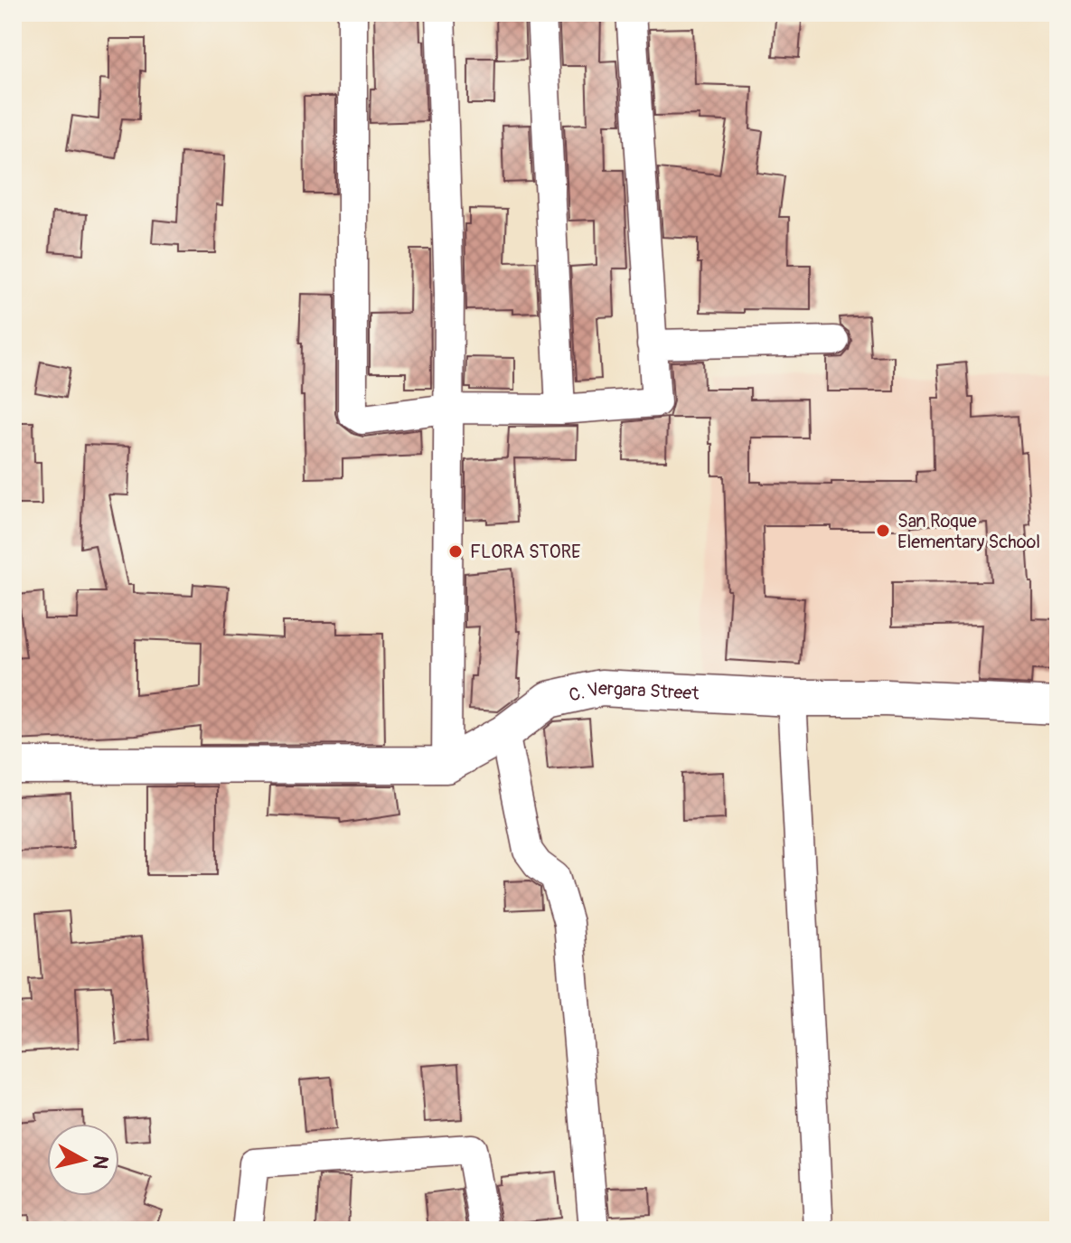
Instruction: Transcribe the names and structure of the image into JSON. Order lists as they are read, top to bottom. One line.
{"streets":{"street":["C. Vergara Street"]},"places":["San Roque Elementary School","FLORA STORE"],"north":"right"}
